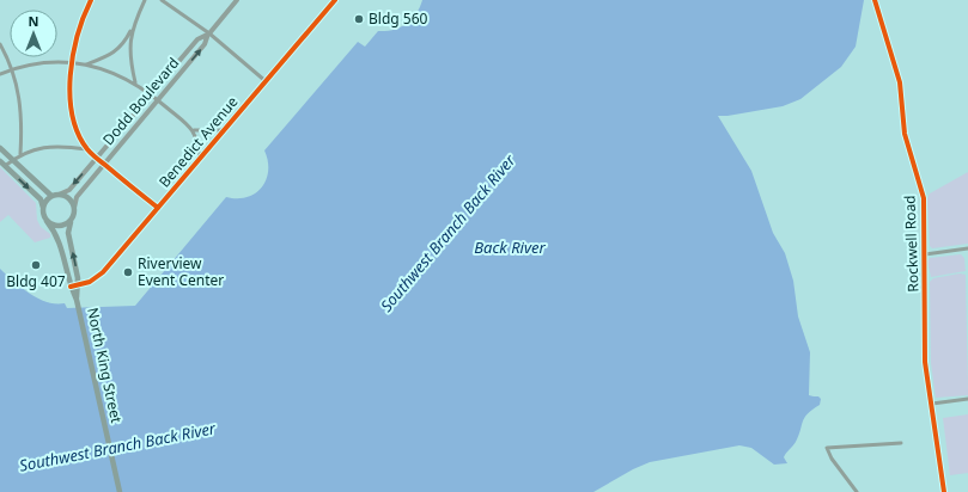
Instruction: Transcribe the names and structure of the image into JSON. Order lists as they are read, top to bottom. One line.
{"streets":{"main road":["North King Street"],"street":["Dodd Boulevard","Benedict Avenue","Rockwell Road"]},"crossings":[["Dodd Boulevard","North King Street"],["Benedict Avenue","North King Street"]],"water":["Southwest Branch Back River","Back River"],"places":["Bldg 560","Bldg 407","Riverview Event Center"],"north":"top"}
